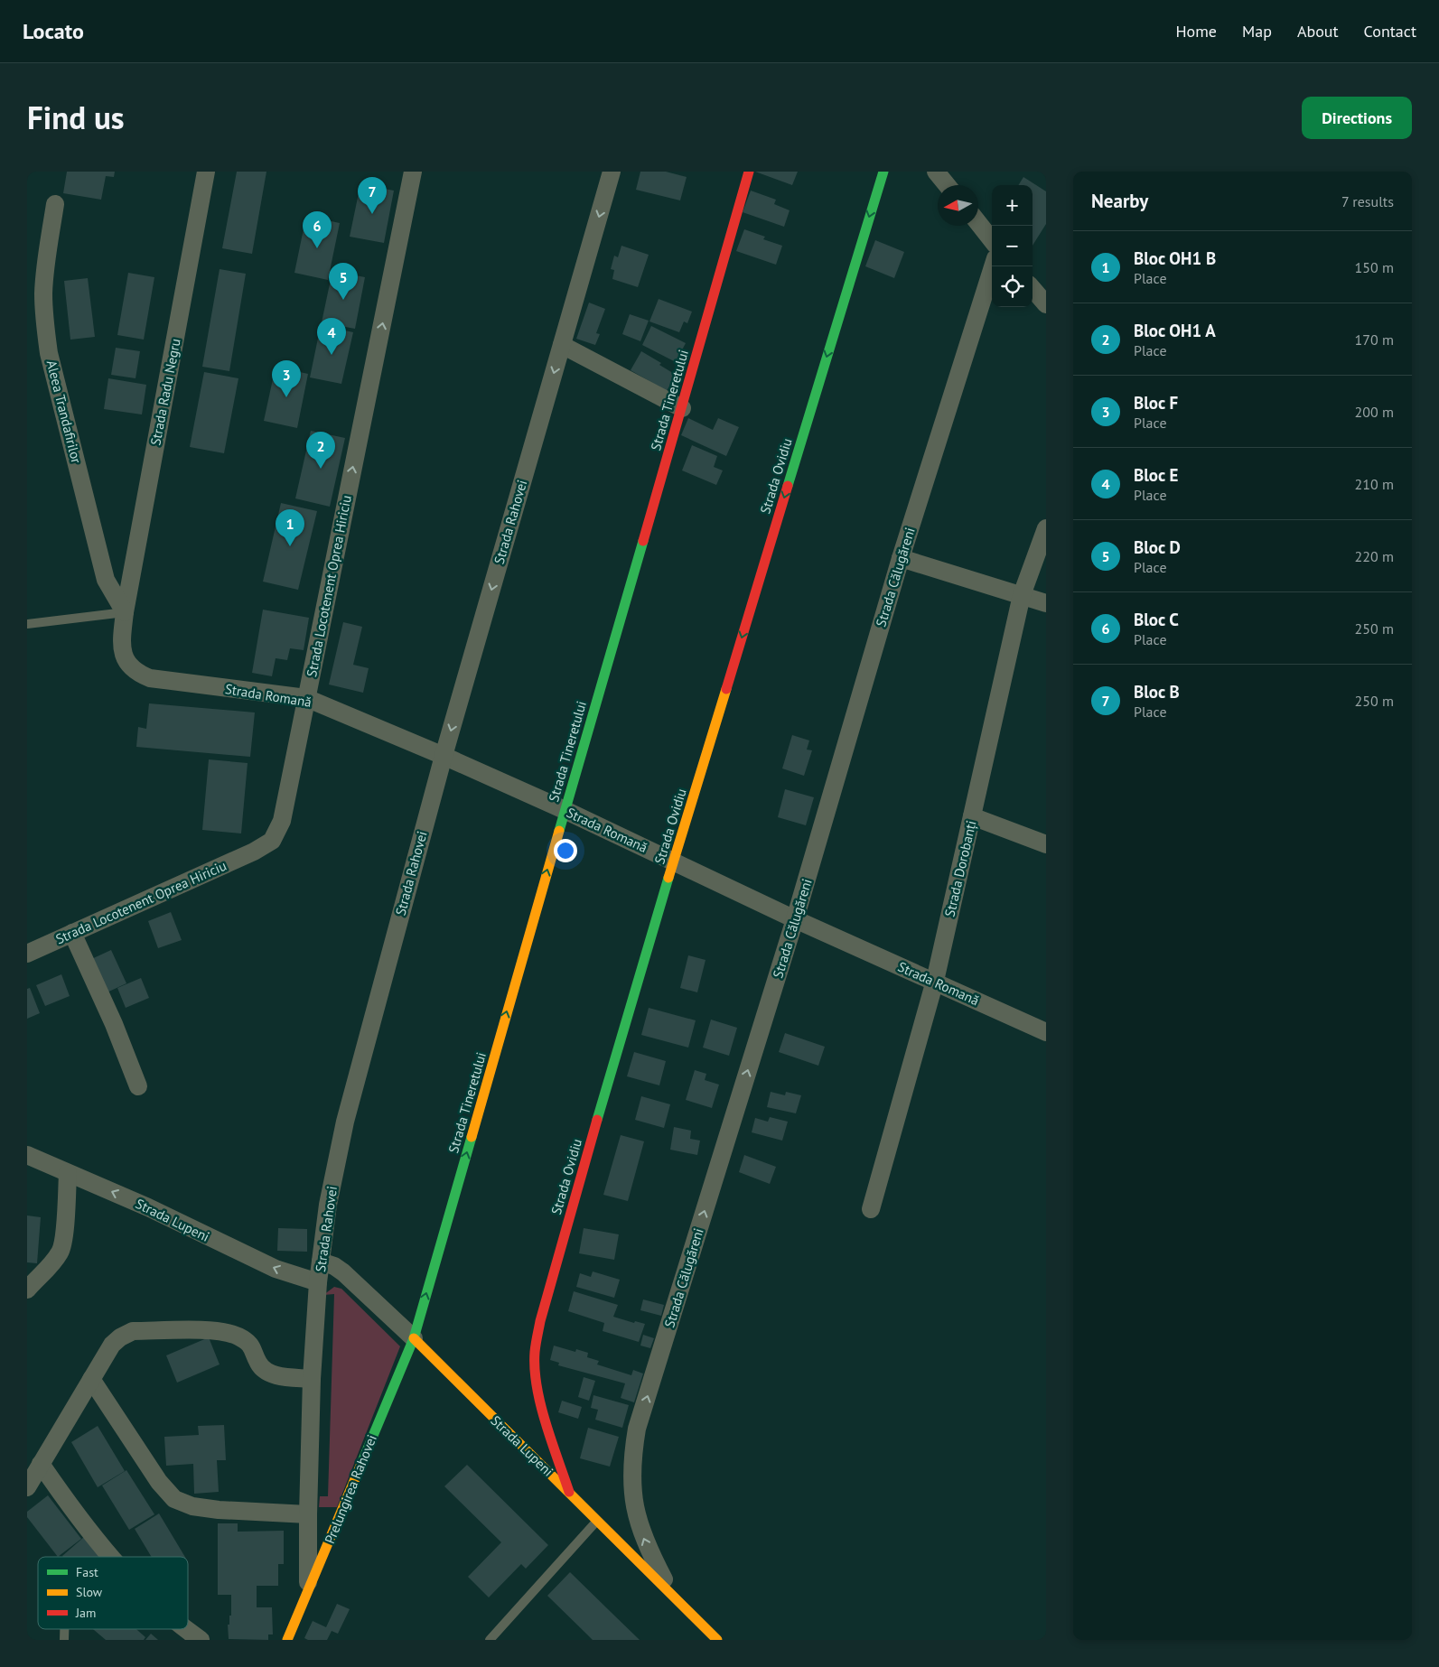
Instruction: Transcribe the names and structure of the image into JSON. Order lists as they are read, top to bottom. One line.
{"streets":{"main road":["Strada Tineretului","Strada Ovidiu","Strada Lupeni","Prelungirea Rahovei"],"street":["Strada Radu Negru","Aleea Trandafirilor","Strada Rahovei","Strada Călugăreni","Strada Locotenent Oprea Hiriciu","Strada Romană","Strada Dorobanți"]},"crossings":[["Strada Radu Negru","Aleea Trandafirilor"],["Strada Radu Negru","Strada Romană"],["Strada Tineretului","Strada Romană"],["Strada Tineretului","Strada Lupeni"],["Strada Tineretului","Prelungirea Rahovei"],["Aleea Trandafirilor","Strada Romană"],["Strada Ovidiu","Strada Romană"],["Strada Ovidiu","Strada Lupeni"],["Strada Rahovei","Strada Romană"],["Strada Rahovei","Strada Lupeni"],["Strada Rahovei","Prelungirea Rahovei"],["Strada Călugăreni","Strada Romană"],["Strada Călugăreni","Strada Lupeni"],["Strada Locotenent Oprea Hiriciu","Strada Romană"],["Strada Romană","Strada Dorobanți"],["Strada Lupeni","Prelungirea Rahovei"]],"one_way":["Strada Tineretului","Strada Ovidiu","Strada Rahovei","Strada Călugăreni","Strada Locotenent Oprea Hiriciu"],"legend":["Fast","Slow","Jam"],"north":"left","page":{"header":"Locato","nav":["Home","Map","About","Contact"],"title":"Find us","buttons":"Directions","heading":["Nearby","7 results"],"pins":["7","6","5","4","3","2","1"],"map_buttons":["+","−"],"list":[{"mark":"1","name":"Bloc OH1 B","note":"Place","value":"150 m"},{"mark":"2","name":"Bloc OH1 A","note":"Place","value":"170 m"},{"mark":"3","name":"Bloc F","note":"Place","value":"200 m"},{"mark":"4","name":"Bloc E","note":"Place","value":"210 m"},{"mark":"5","name":"Bloc D","note":"Place","value":"220 m"},{"mark":"6","name":"Bloc C","note":"Place","value":"250 m"},{"mark":"7","name":"Bloc B","note":"Place","value":"250 m"}]}}
